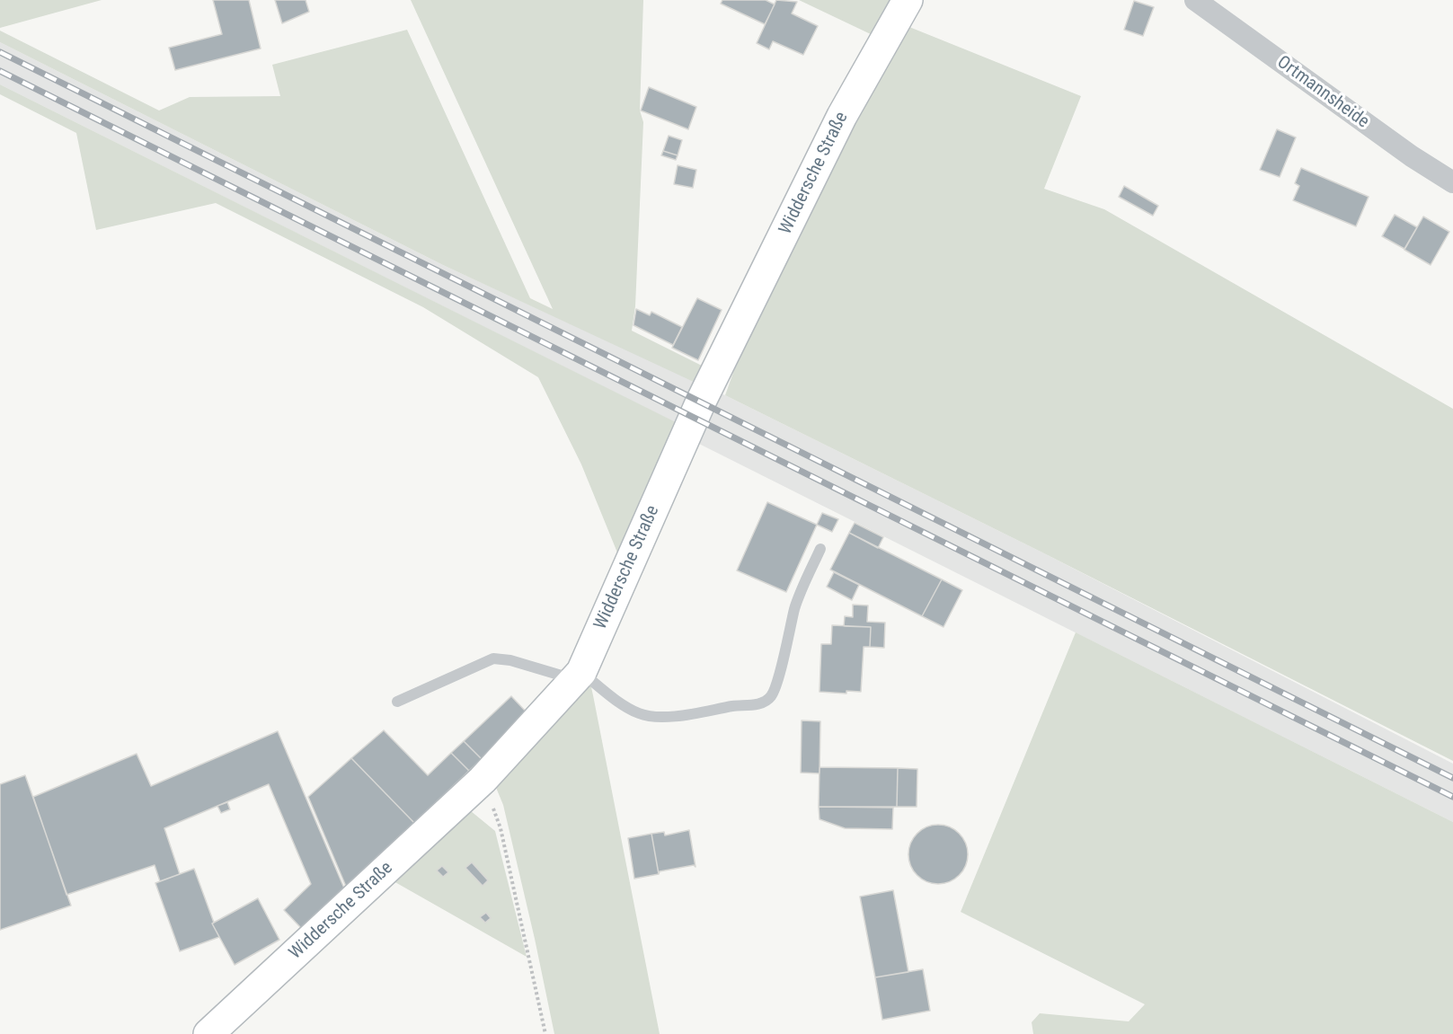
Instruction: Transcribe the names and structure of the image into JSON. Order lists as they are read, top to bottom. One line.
{"streets":{"street":["Ortmannsheide","Widdersche Straße"]}}
